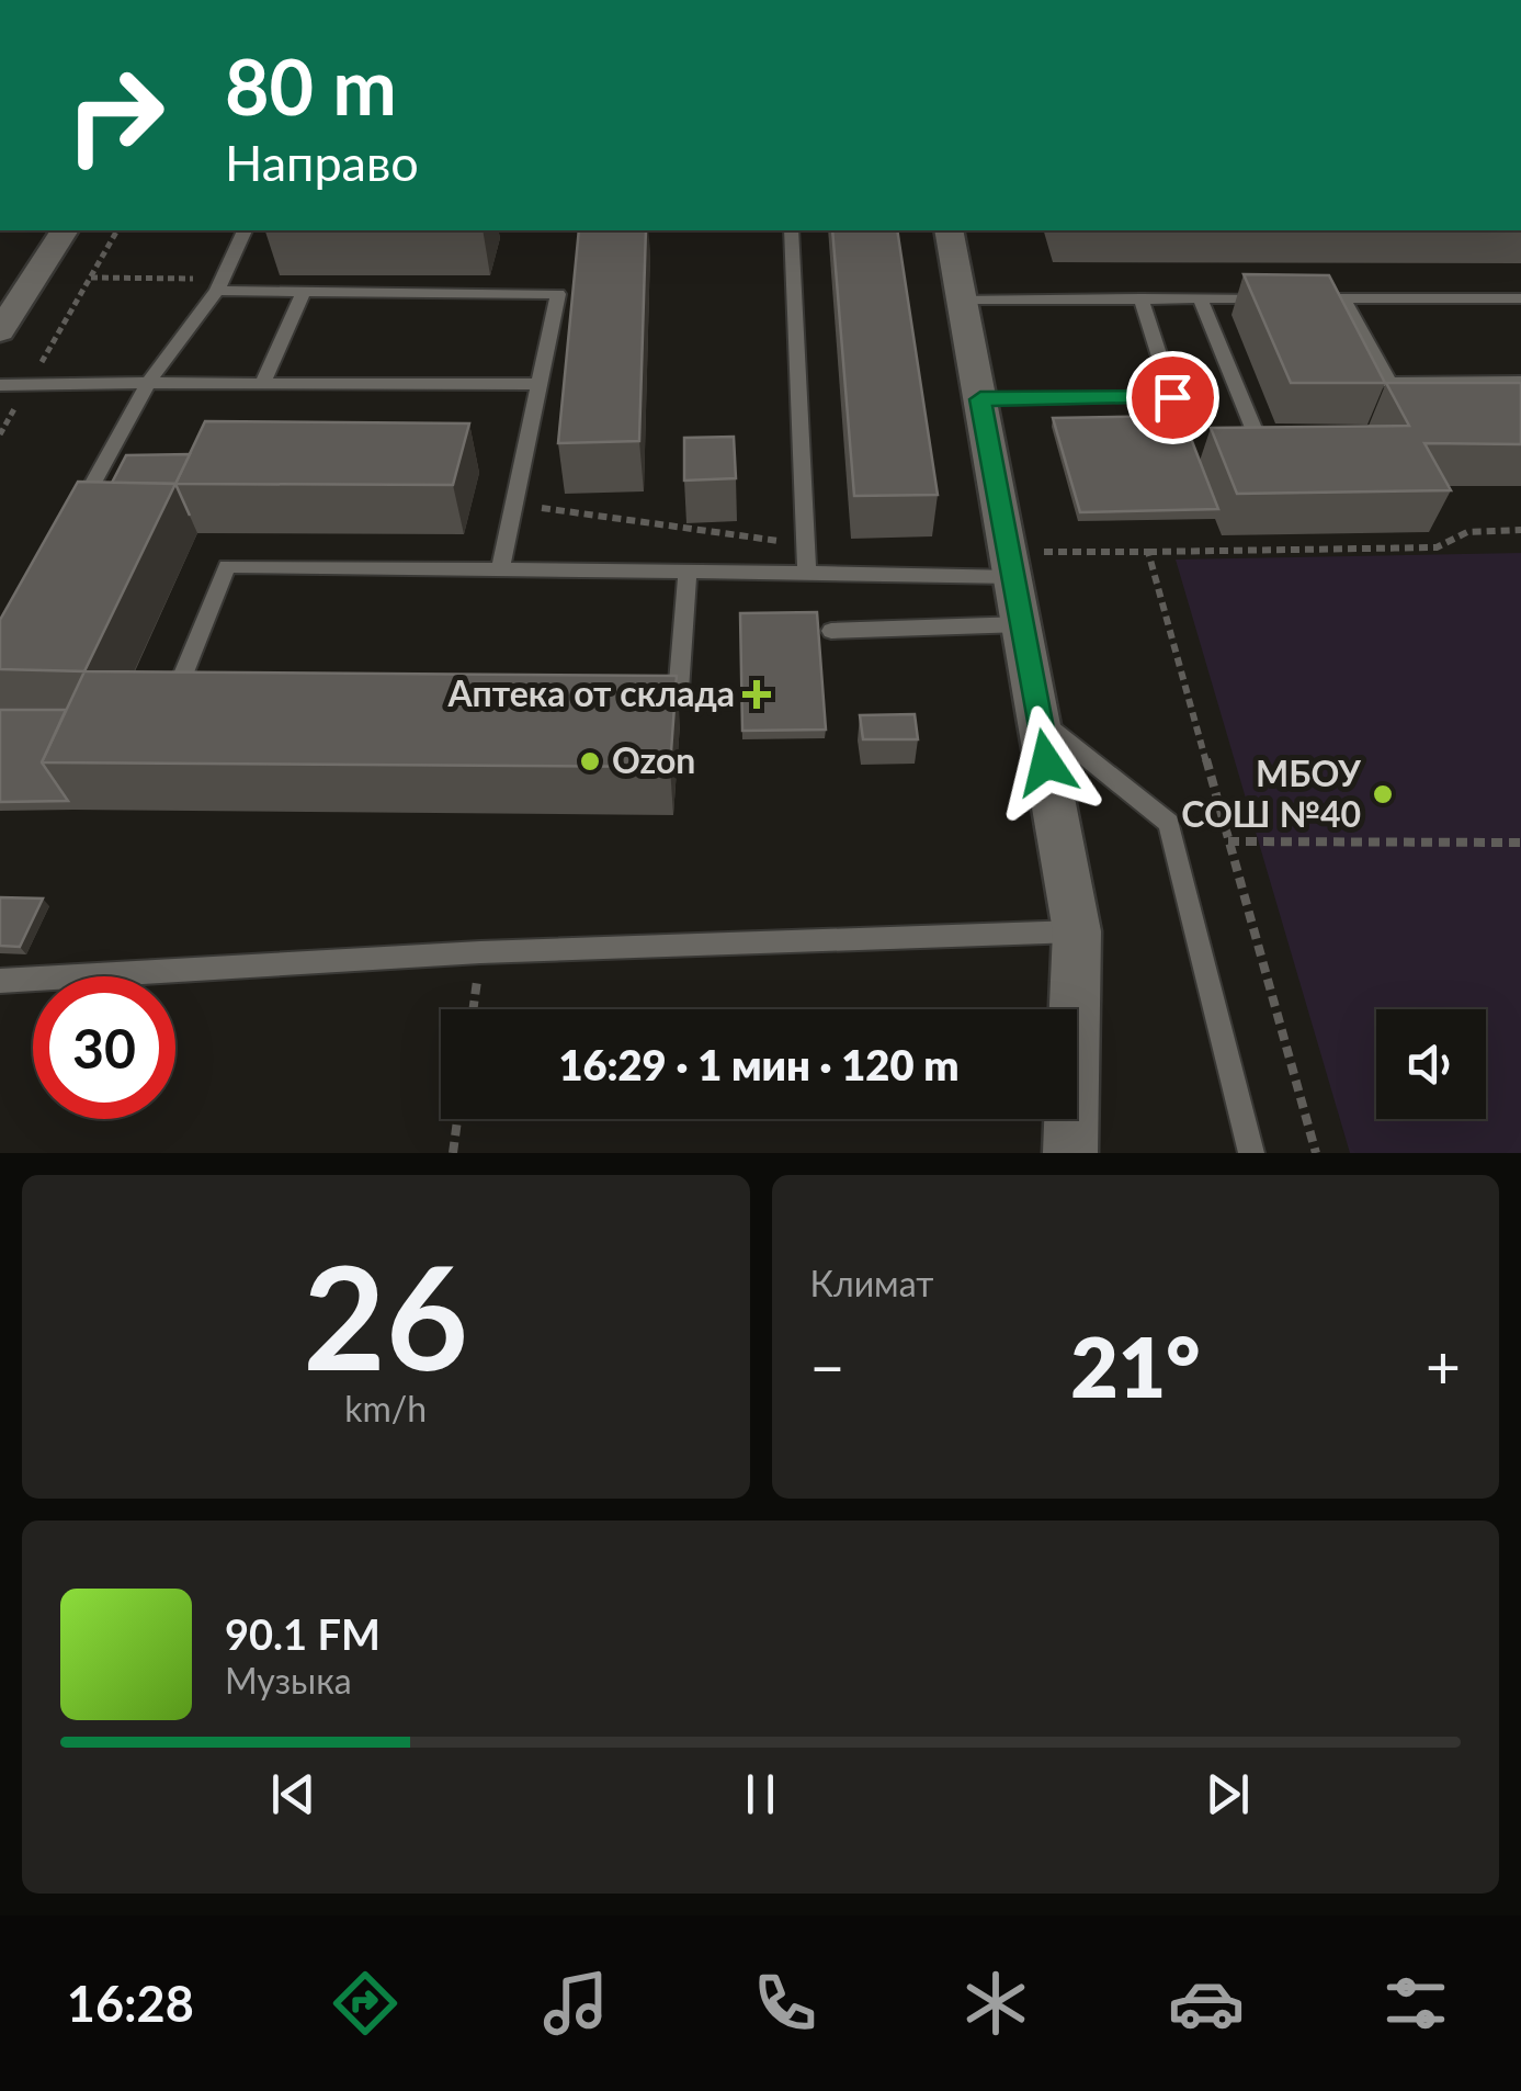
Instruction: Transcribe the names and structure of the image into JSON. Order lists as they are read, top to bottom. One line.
{"places":{"health":["Аптека от склада"],"other":["Ozon","МБОУ СОШ №40"]},"page":{"turn":["80 m","Направо"],"limit":"30","trip":"16:29 · 1 мин · 120 m","tile":[["26","km/h"],"Климат"],"heat":["−","21°","+"],"song":["90.1 FM","Музыка"],"tabs":"16:28"}}
